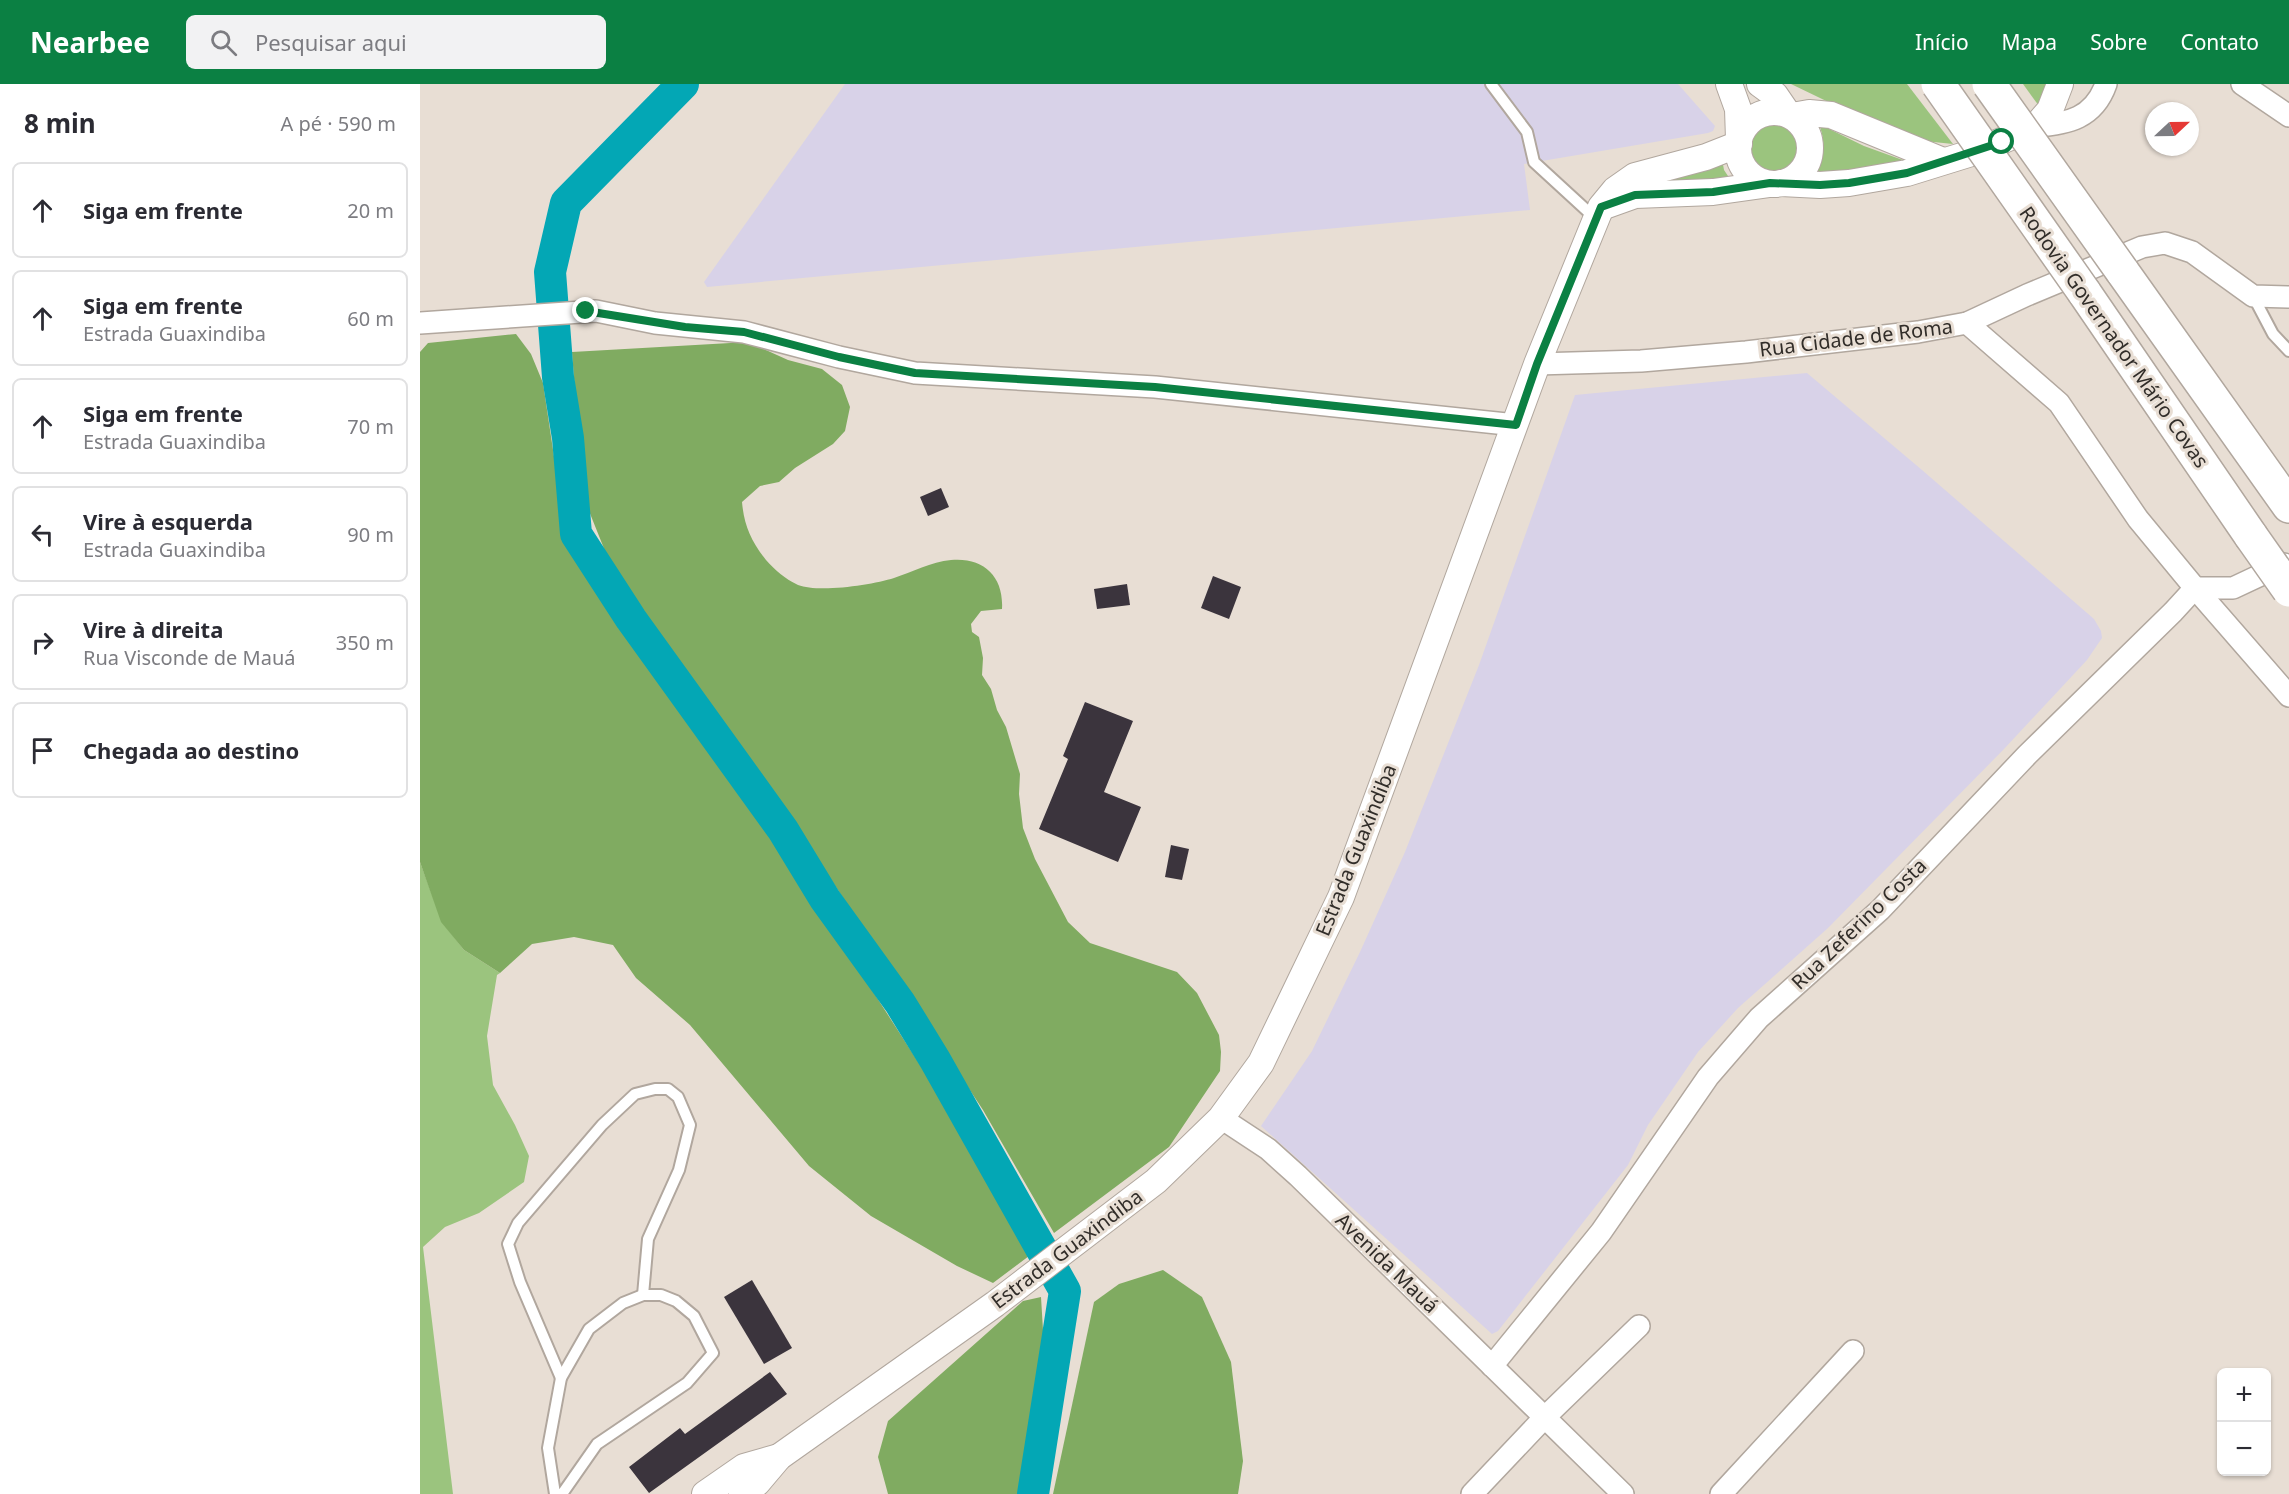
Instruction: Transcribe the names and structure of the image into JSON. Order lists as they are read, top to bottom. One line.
{"streets":{"highway":["Rodovia Governador Mário Covas"],"street":["Rua Cidade de Roma","Estrada Guaxindiba","Rua Zeferino Costa","Avenida Mauá"]},"crossings":[["Rua Cidade de Roma","Estrada Guaxindiba"],["Estrada Guaxindiba","Avenida Mauá"],["Rua Zeferino Costa","Avenida Mauá"]],"north":"right","page":{"header":"Nearbee","search":"Pesquisar aqui","nav":["Início","Mapa","Sobre","Contato"],"heading":["8 min","A pé · 590 m"],"list":[["Siga em frente","20 m"],["Siga em frente","Estrada Guaxindiba","60 m"],["Siga em frente","Estrada Guaxindiba","70 m"],["Vire à esquerda","Estrada Guaxindiba","90 m"],["Vire à direita","Rua Visconde de Mauá","350 m"],"Chegada ao destino"],"map_buttons":["+","−"]}}
